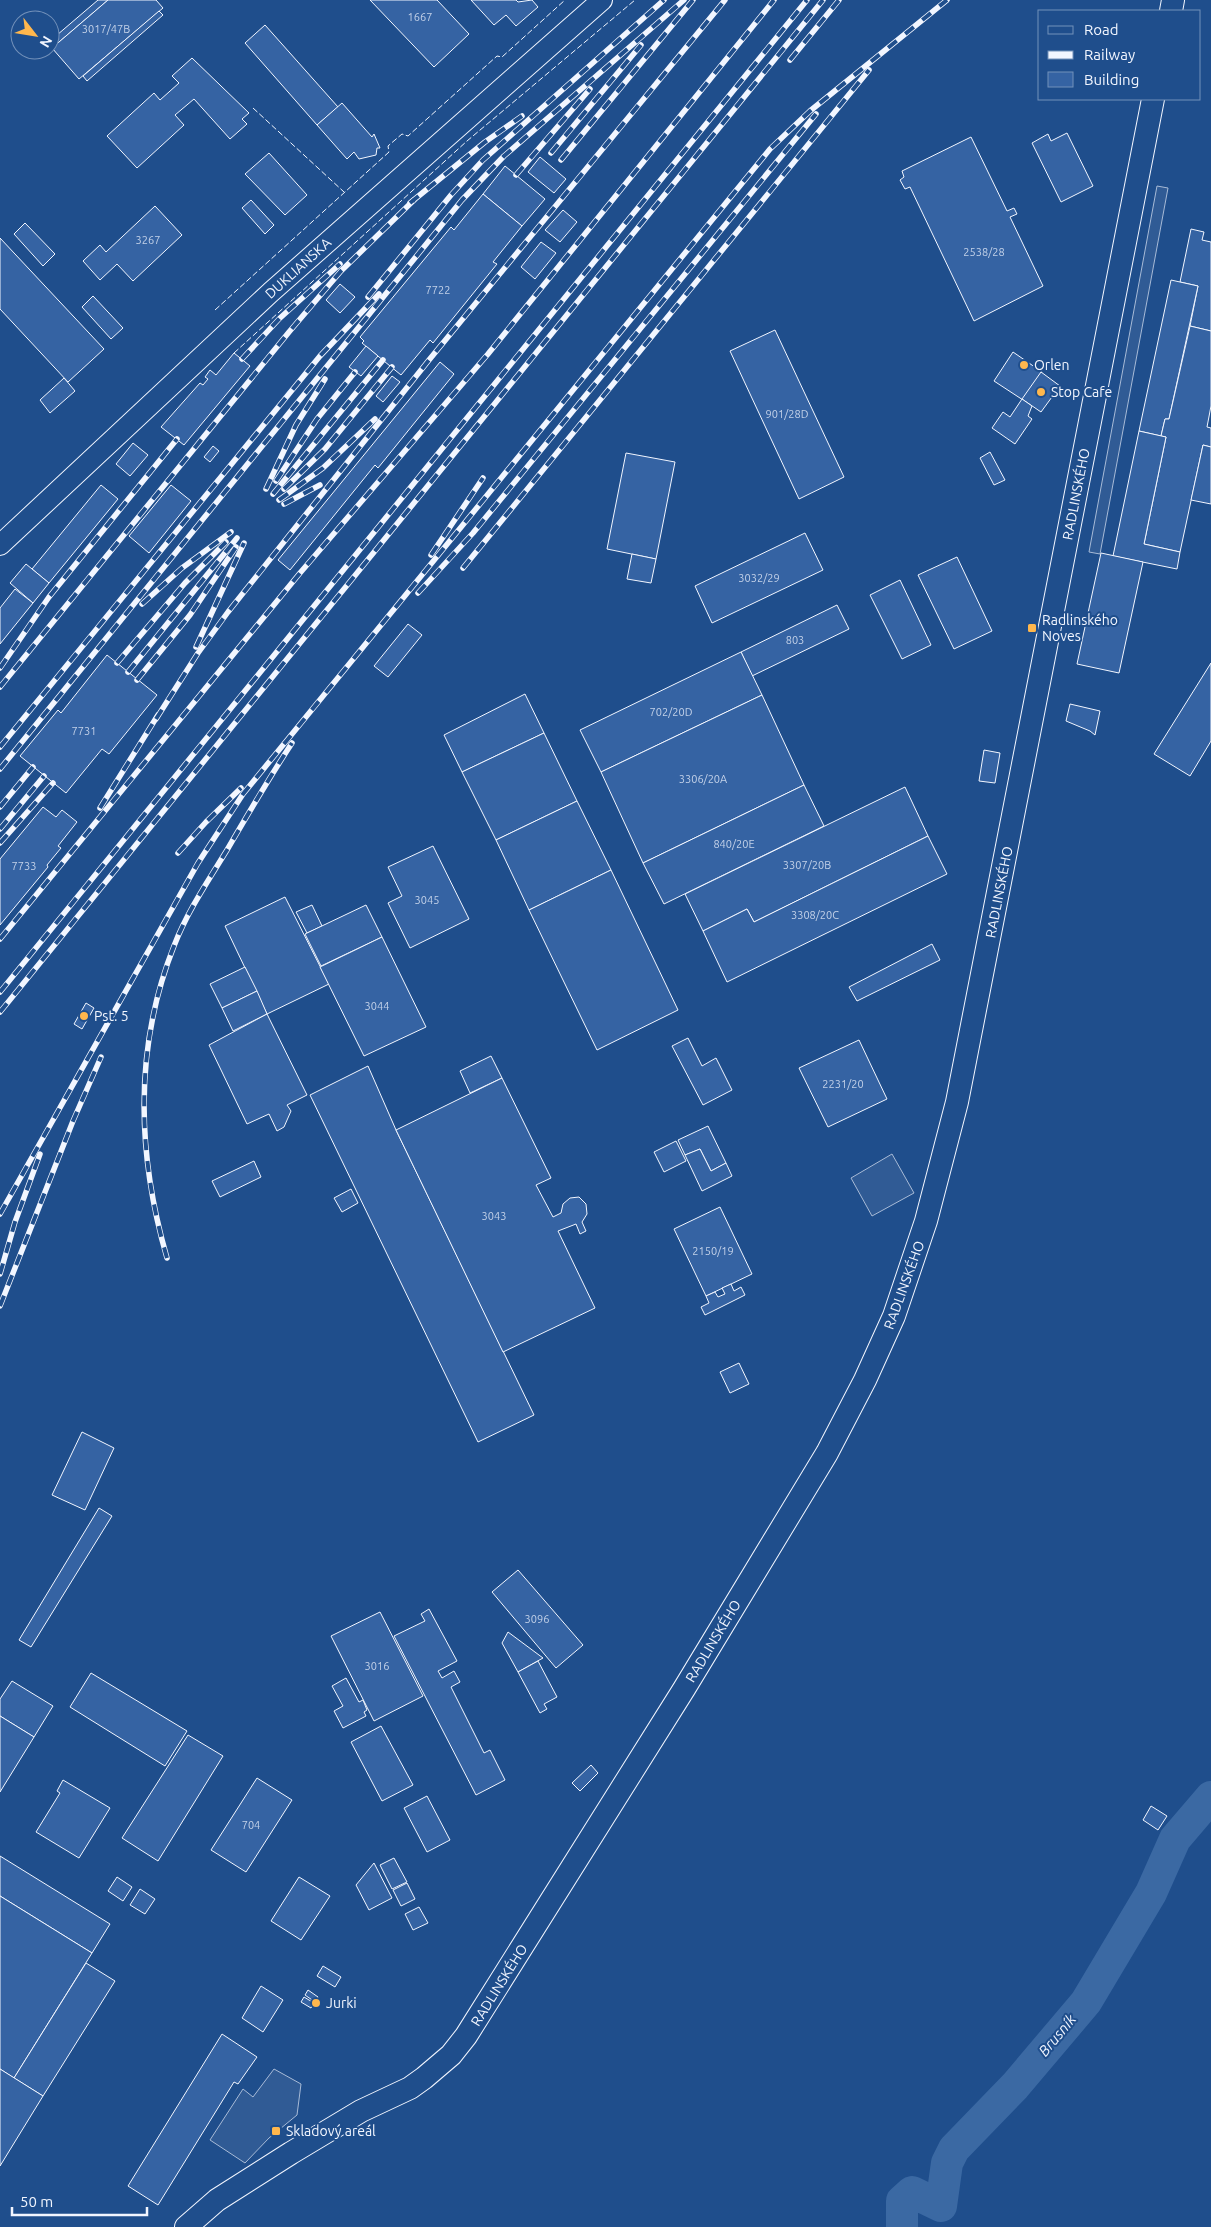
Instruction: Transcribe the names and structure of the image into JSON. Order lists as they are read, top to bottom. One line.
{"streets":{"main road":["RADLINSKÉHO"],"street":["DUKLIANSKA"]},"water":["Brusník"],"places":{"other":["Orlen","Stop Cafe","Pst. 5","Jurki"],"transit":["Radlinského Noves","Skladový areál"]},"house_numbers":["1667","3017/47B","3267","2538/28","7722","901/28D","3032/29","803","702/20D","7731","3306/20A","840/20E","3307/20B","7733","3045","3308/20C","3044","2231/20","3043","2150/19","3096","3016","704"],"legend":["Road","Railway","Building"],"scale_bar":"50 m","north":"bottom right"}
